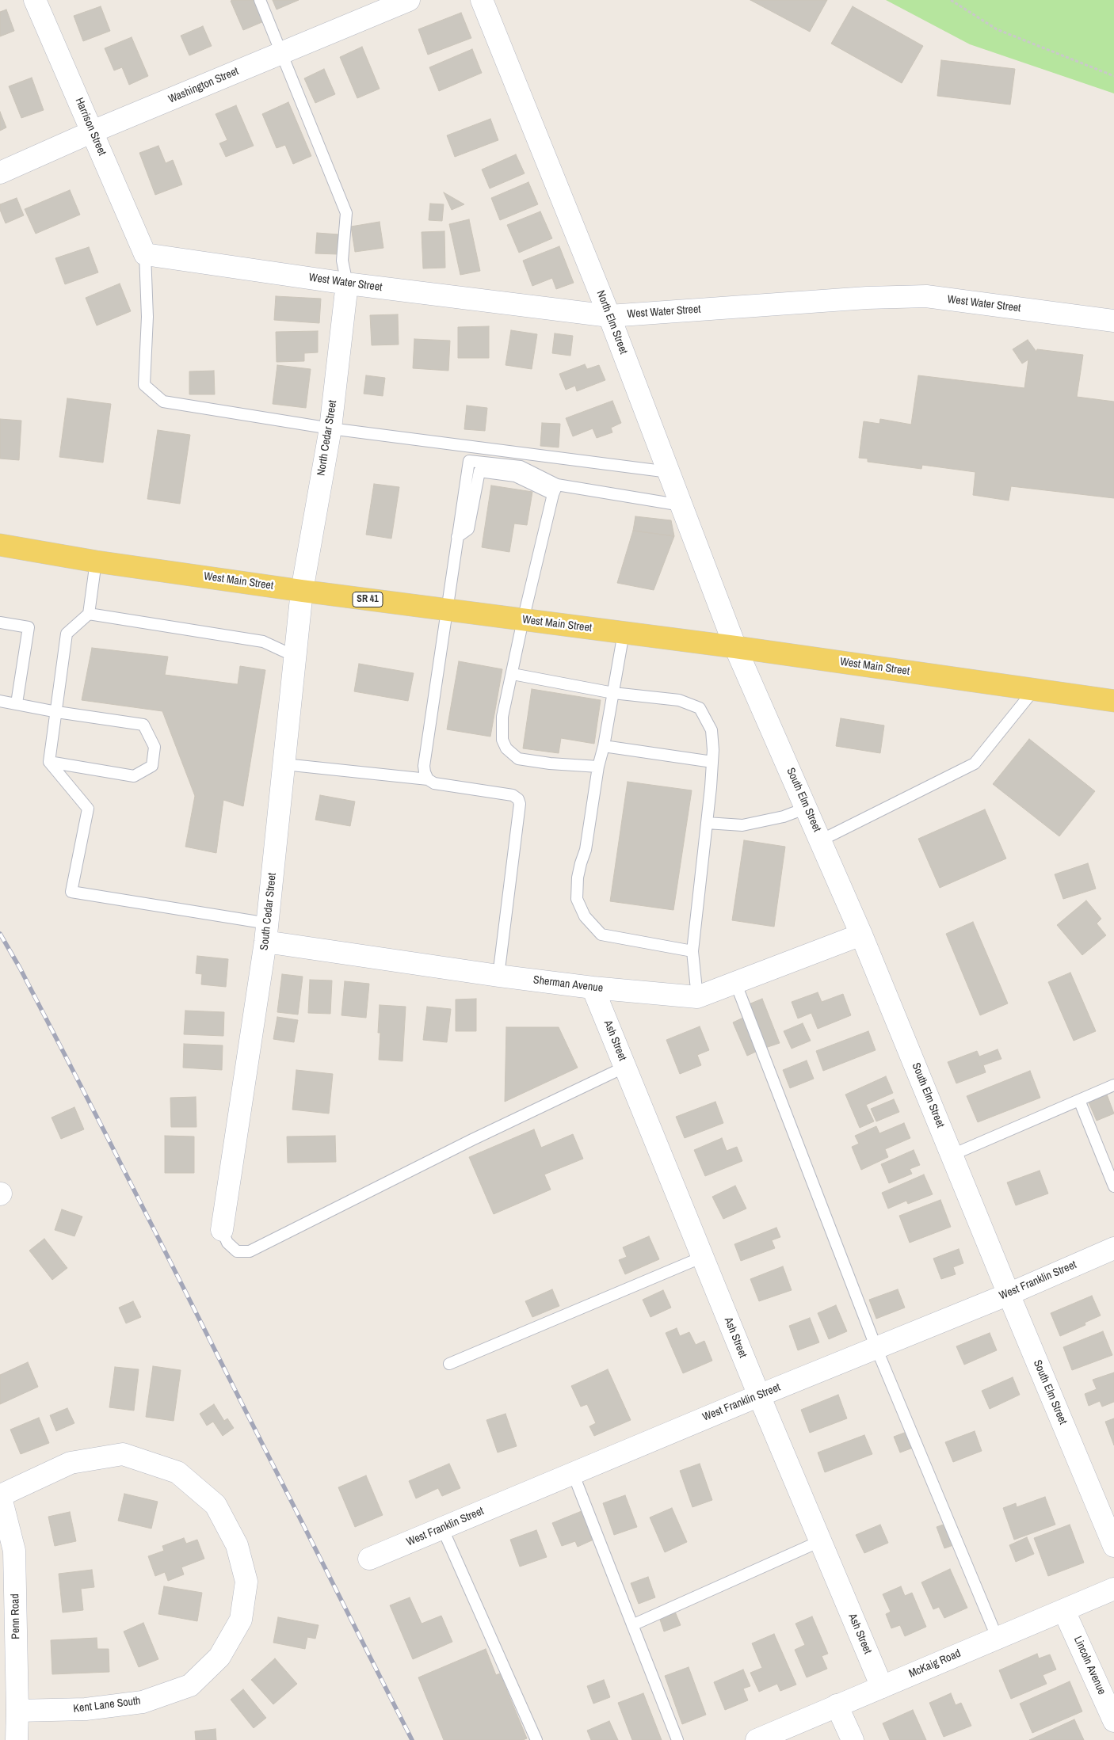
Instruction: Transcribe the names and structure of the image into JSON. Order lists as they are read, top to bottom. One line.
{"streets":{"main road":["West Main Street","SR 41"],"street":["Washington Street","Harrison Street","West Water Street","North Elm Street","North Cedar Street","South Elm Street","South Cedar Street","Sherman Avenue","Ash Street","West Franklin Street","Penn Road","McKaig Road","Lincoln Avenue","Kent Lane South"]},"crossings":[["Washington Street","Harrison Street"],["Harrison Street","West Water Street"],["West Water Street","North Elm Street"],["West Water Street","North Cedar Street"],["North Elm Street","West Main Street"],["North Elm Street","South Elm Street"],["North Cedar Street","West Main Street"],["North Cedar Street","South Cedar Street"],["West Main Street","South Elm Street"],["West Main Street","South Cedar Street"],["South Elm Street","Sherman Avenue"],["South Elm Street","West Franklin Street"],["South Cedar Street","Sherman Avenue"],["Sherman Avenue","Ash Street"],["Ash Street","West Franklin Street"],["Ash Street","McKaig Road"],["Penn Road","Kent Lane South"],["McKaig Road","Lincoln Avenue"]]}
